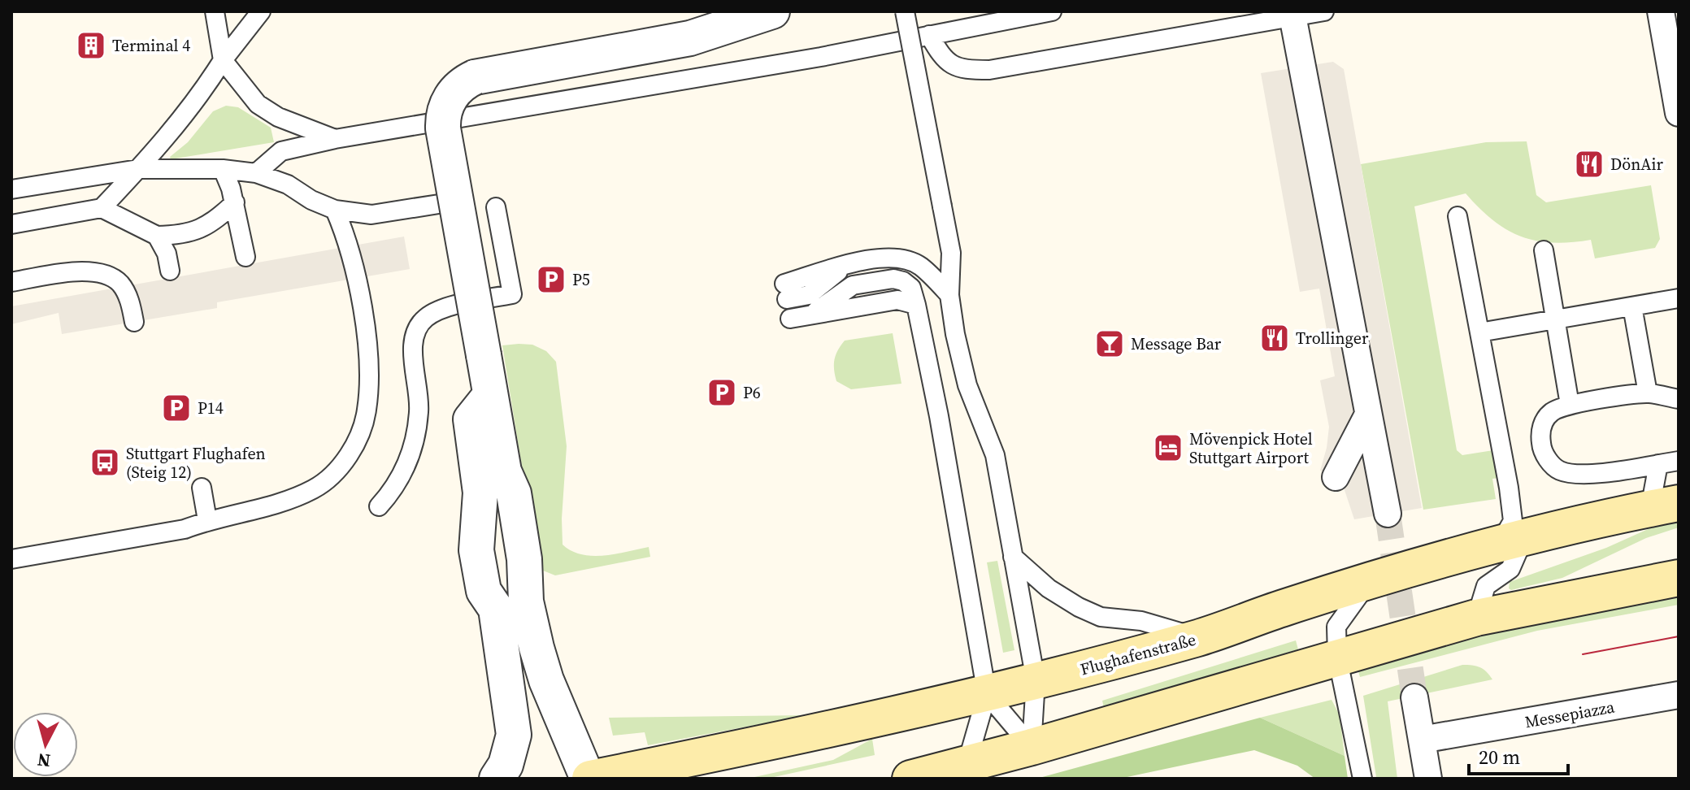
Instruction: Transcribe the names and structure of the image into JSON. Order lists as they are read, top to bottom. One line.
{"streets":{"main road":["Flughafenstraße"],"street":["Messepiazza"]},"places":{"building":["Terminal 4"],"restaurant":["DönAir","Trollinger"],"parking":["P5","P6","P14"],"bar":["Message Bar"],"hotel":["Mövenpick Hotel Stuttgart Airport"],"bus stop":["Stuttgart Flughafen (Steig 12)"]},"scale_bar":"20 m","north":"bottom"}
